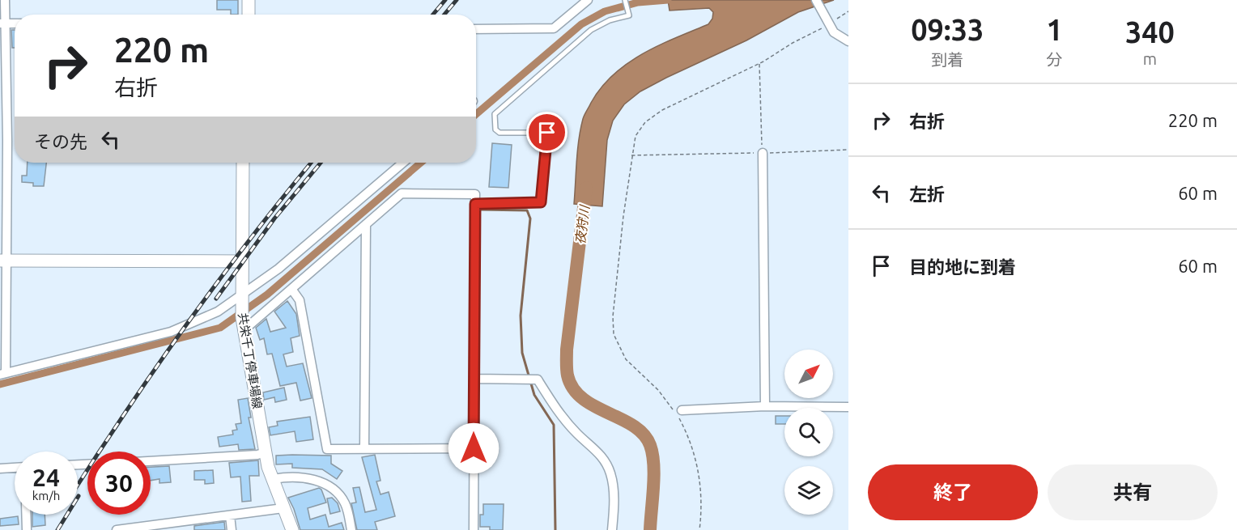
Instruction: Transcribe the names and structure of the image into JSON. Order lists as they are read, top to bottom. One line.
{"streets":{"main road":["共栄千丁停車場線"]},"water":["夜狩川"],"north":"top right","page":{"eta":["09:33","到着","1","分","340","m"],"turn":["220 m","右折"],"list":[{"name":"右折","value":"220 m"},{"name":"左折","value":"60 m"},{"name":"目的地に到着","value":"60 m"}],"then":"その先","speed":"24 km/h","limit":"30","buttons":["終了","共有"]}}
